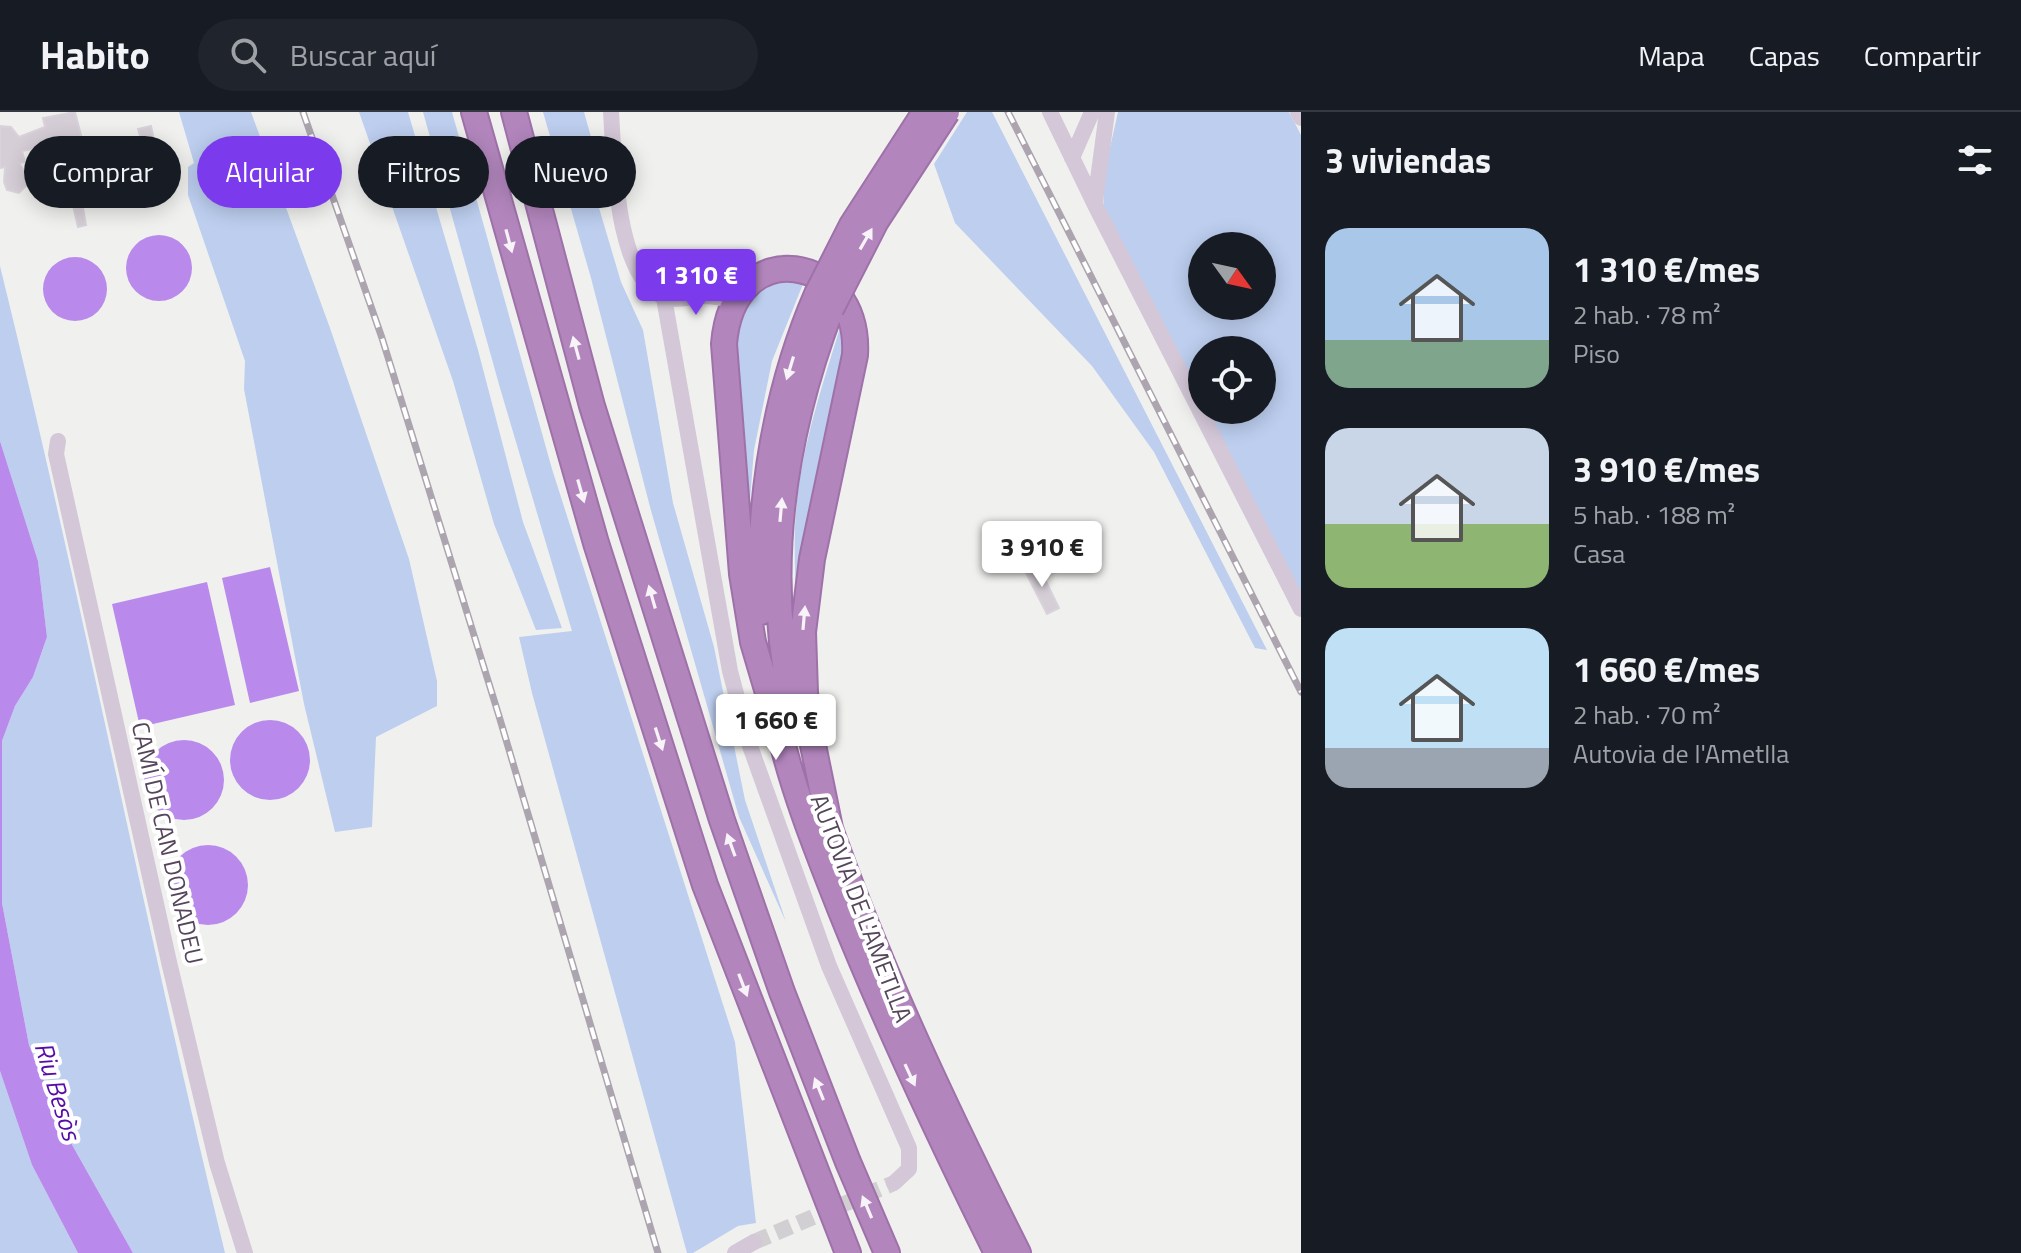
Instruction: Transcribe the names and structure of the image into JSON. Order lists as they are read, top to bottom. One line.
{"streets":{"highway":["AUTOVIA DE L'AMETLLA"],"street":["CAMÍ DE CAN DONADEU"]},"water":["Riu Besòs"],"north":"bottom right","page":{"header":"Habito","search":"Buscar aquí","nav":["Mapa","Capas","Compartir"],"heading":"3 viviendas","chip":["Comprar","Alquilar","Filtros","Nuevo"],"list":[{"name":"1 310 €/mes","note":"2 hab. · 78 m² · Piso"},{"name":"3 910 €/mes","note":"5 hab. · 188 m² · Casa"},{"name":"1 660 €/mes","note":"2 hab. · 70 m² · Autovia de l'Ametlla"}],"price":["1 310 €","3 910 €","1 660 €"]}}
